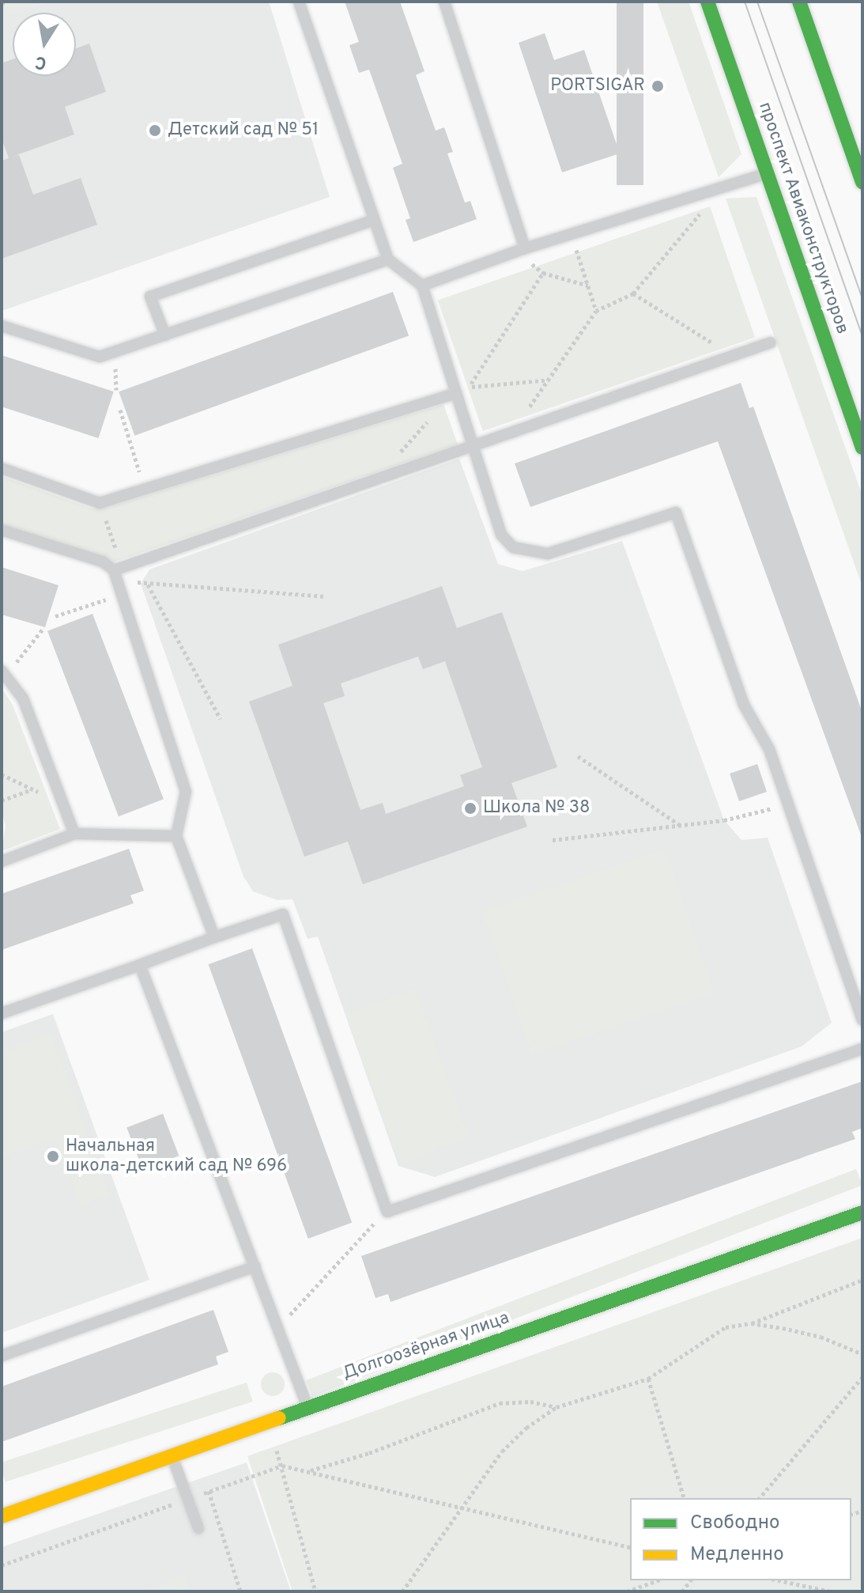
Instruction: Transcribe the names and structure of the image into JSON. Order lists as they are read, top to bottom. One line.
{"streets":{"main road":["проспект Авиаконструкторов","Долгоозёрная улица"]},"places":["PORTSIGAR","Детский сад № 51","Школа № 38","Начальная школа-детский сад № 696"],"legend":["Свободно","Медленно"],"north":"bottom"}
